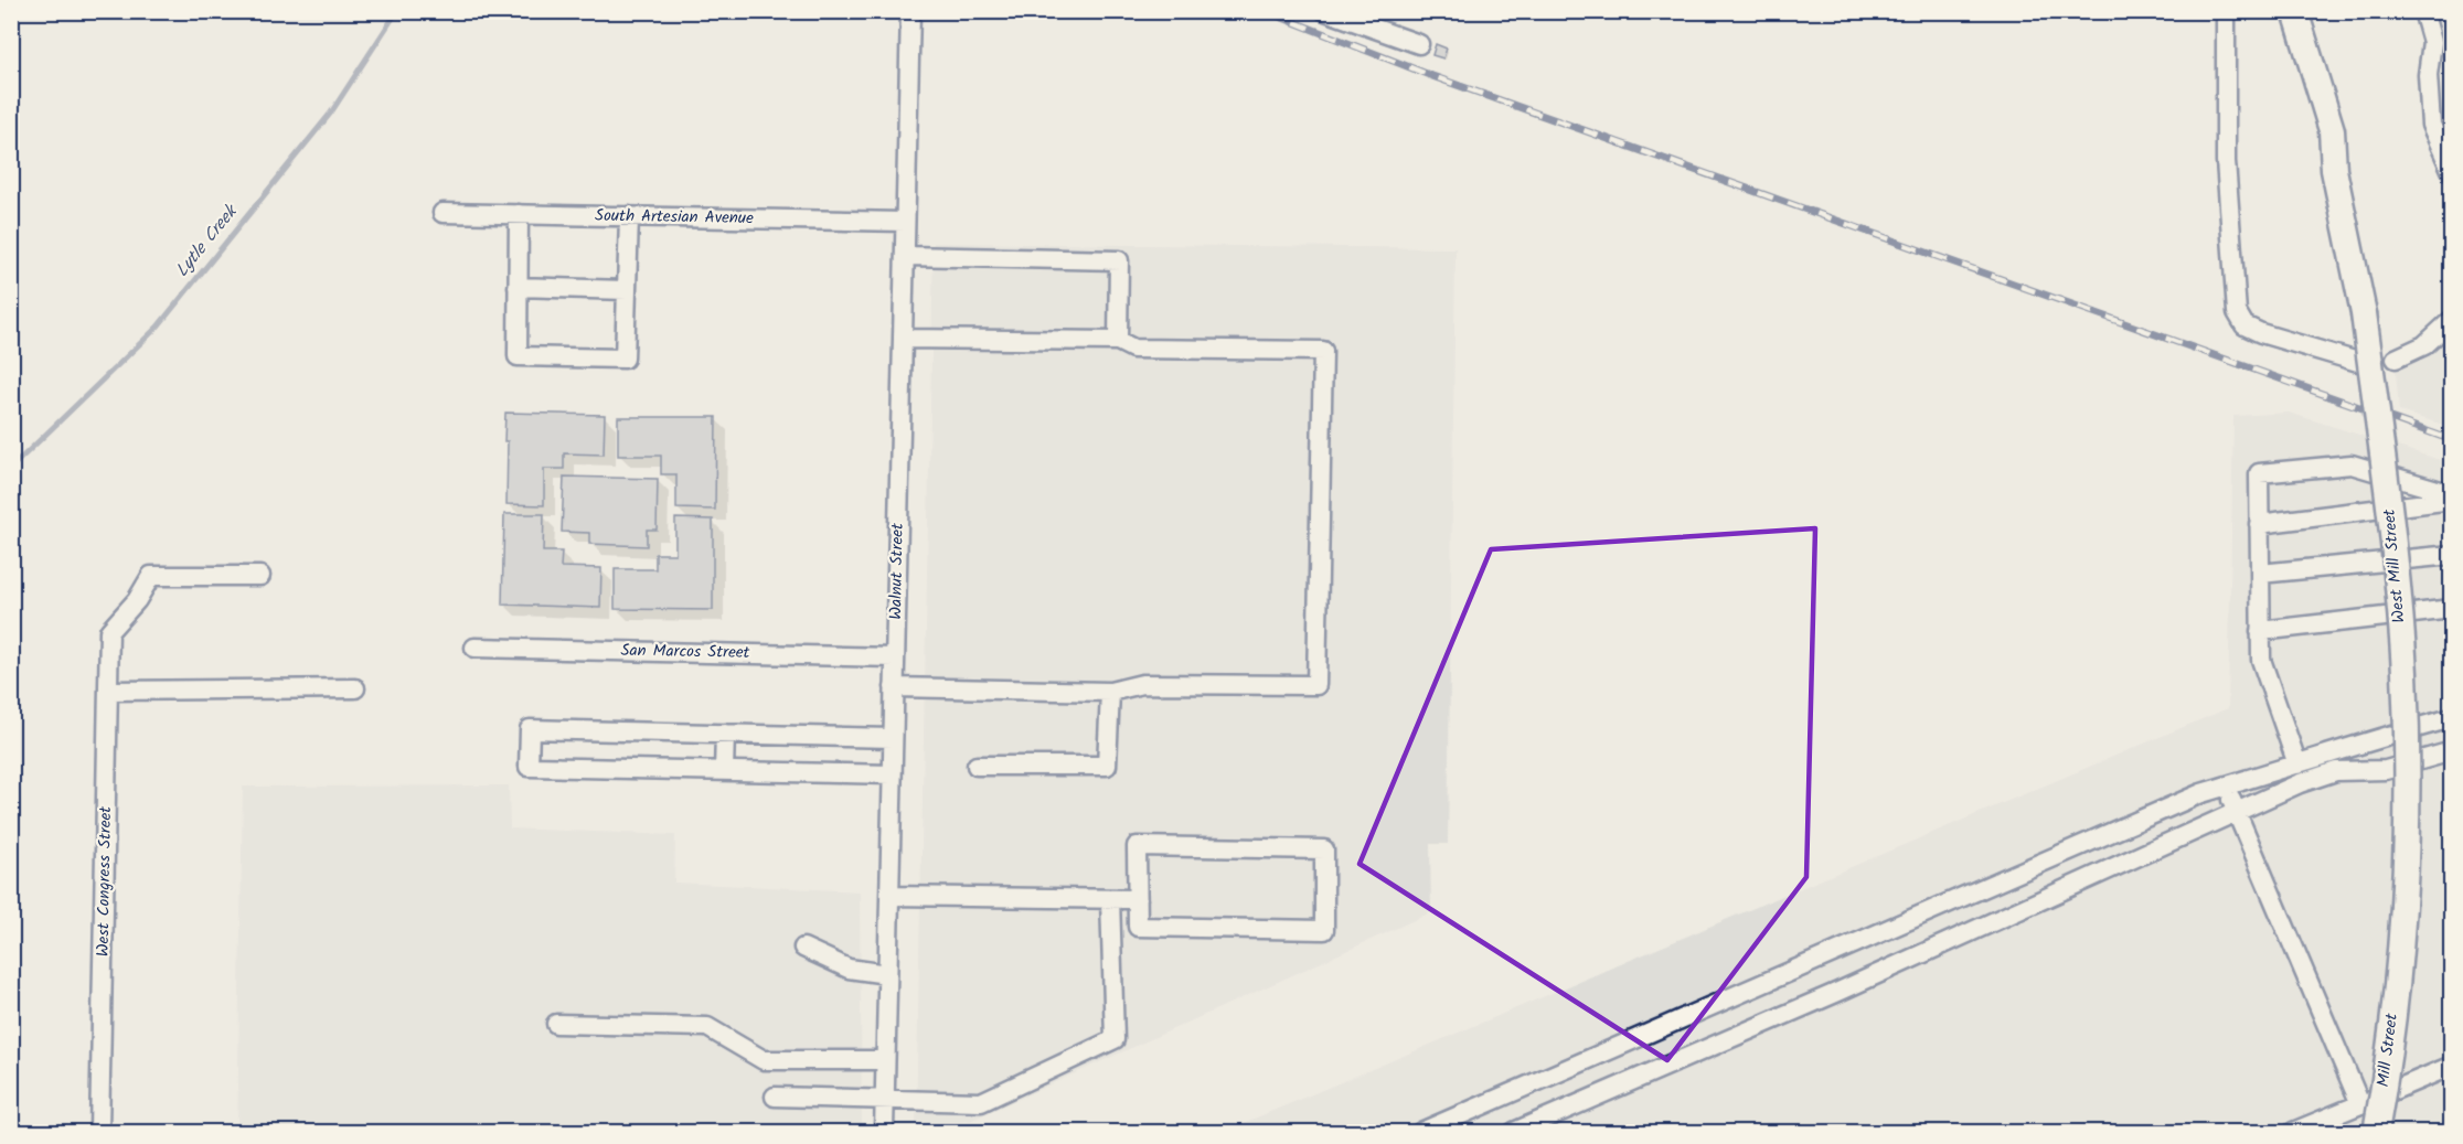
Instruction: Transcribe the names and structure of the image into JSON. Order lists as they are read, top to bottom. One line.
{"streets":{"main road":["West Mill Street","Mill Street"],"street":["South Artesian Avenue","Walnut Street","San Marcos Street","West Congress Street"]},"crossings":[["South Artesian Avenue","Walnut Street"],["West Mill Street","Mill Street"],["Walnut Street","San Marcos Street"]],"water":["Lytle Creek"]}
